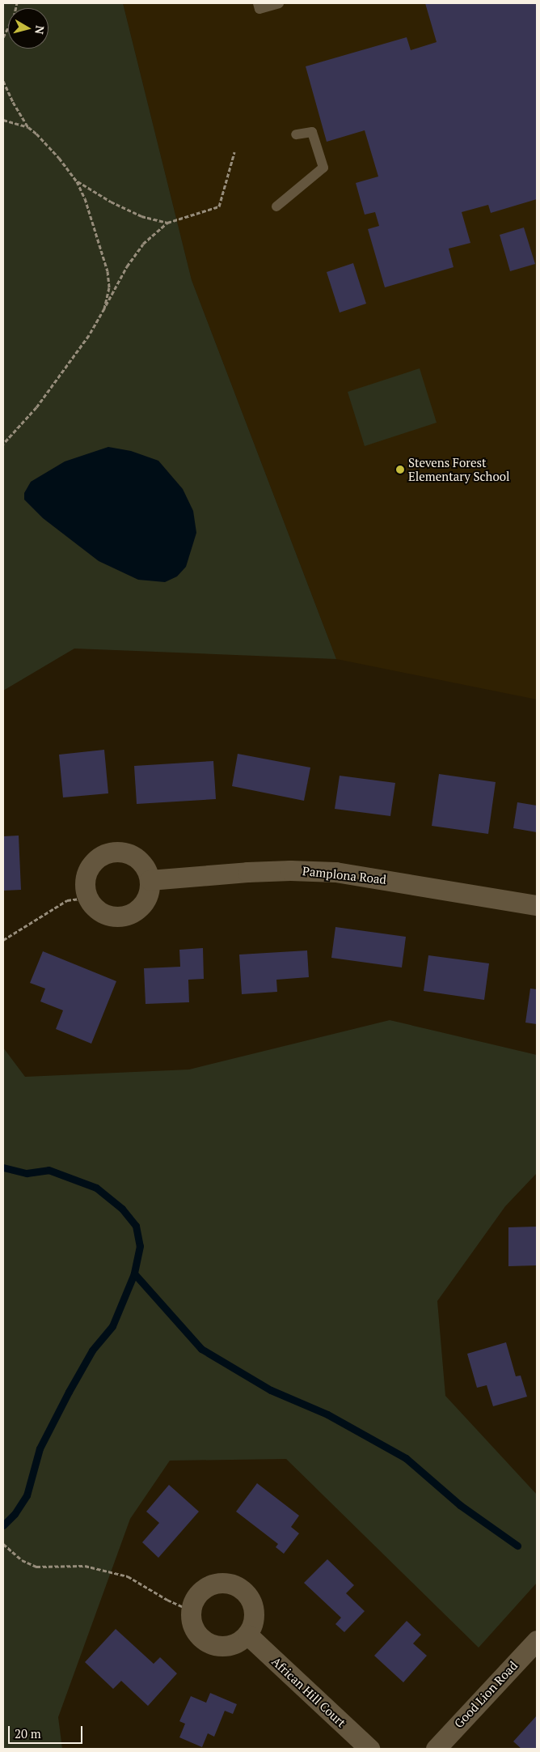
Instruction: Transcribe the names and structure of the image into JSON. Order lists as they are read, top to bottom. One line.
{"streets":{"street":["Pamplona Road","African Hill Court","Good Lion Road"]},"places":["Stevens Forest Elementary School"],"scale_bar":"20 m","north":"right"}
